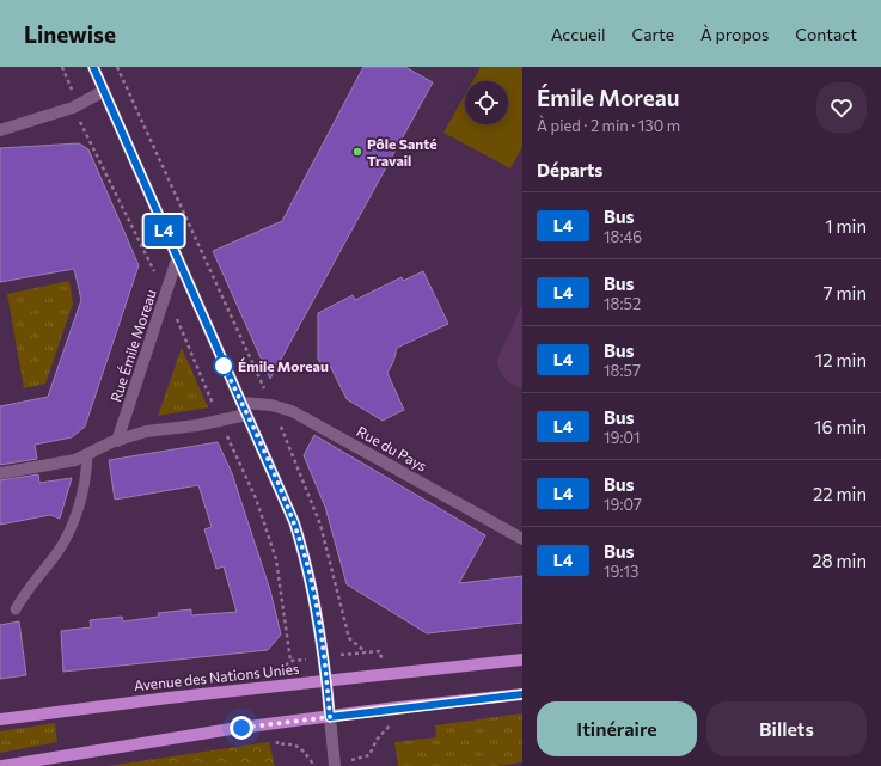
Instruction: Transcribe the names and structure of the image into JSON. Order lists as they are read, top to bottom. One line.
{"streets":{"main road":["Avenue des Nations Unies"],"street":["Rue Émile Moreau","Rue du Pays"]},"places":["Pôle Santé Travail","Émile Moreau"],"lines":["bus line L4"],"page":{"header":"Linewise","nav":["Accueil","Carte","À propos","Contact"],"on_map":"L4","heading":[["Émile Moreau","À pied · 2 min · 130 m"],"Départs"],"list":[{"mark":"L4","name":"Bus","note":"18:46","value":"1 min"},{"mark":"L4","name":"Bus","note":"18:52","value":"7 min"},{"mark":"L4","name":"Bus","note":"18:57","value":"12 min"},{"mark":"L4","name":"Bus","note":"19:01","value":"16 min"},{"mark":"L4","name":"Bus","note":"19:07","value":"22 min"},{"mark":"L4","name":"Bus","note":"19:13","value":"28 min"}],"buttons":["Itinéraire","Billets"]}}
